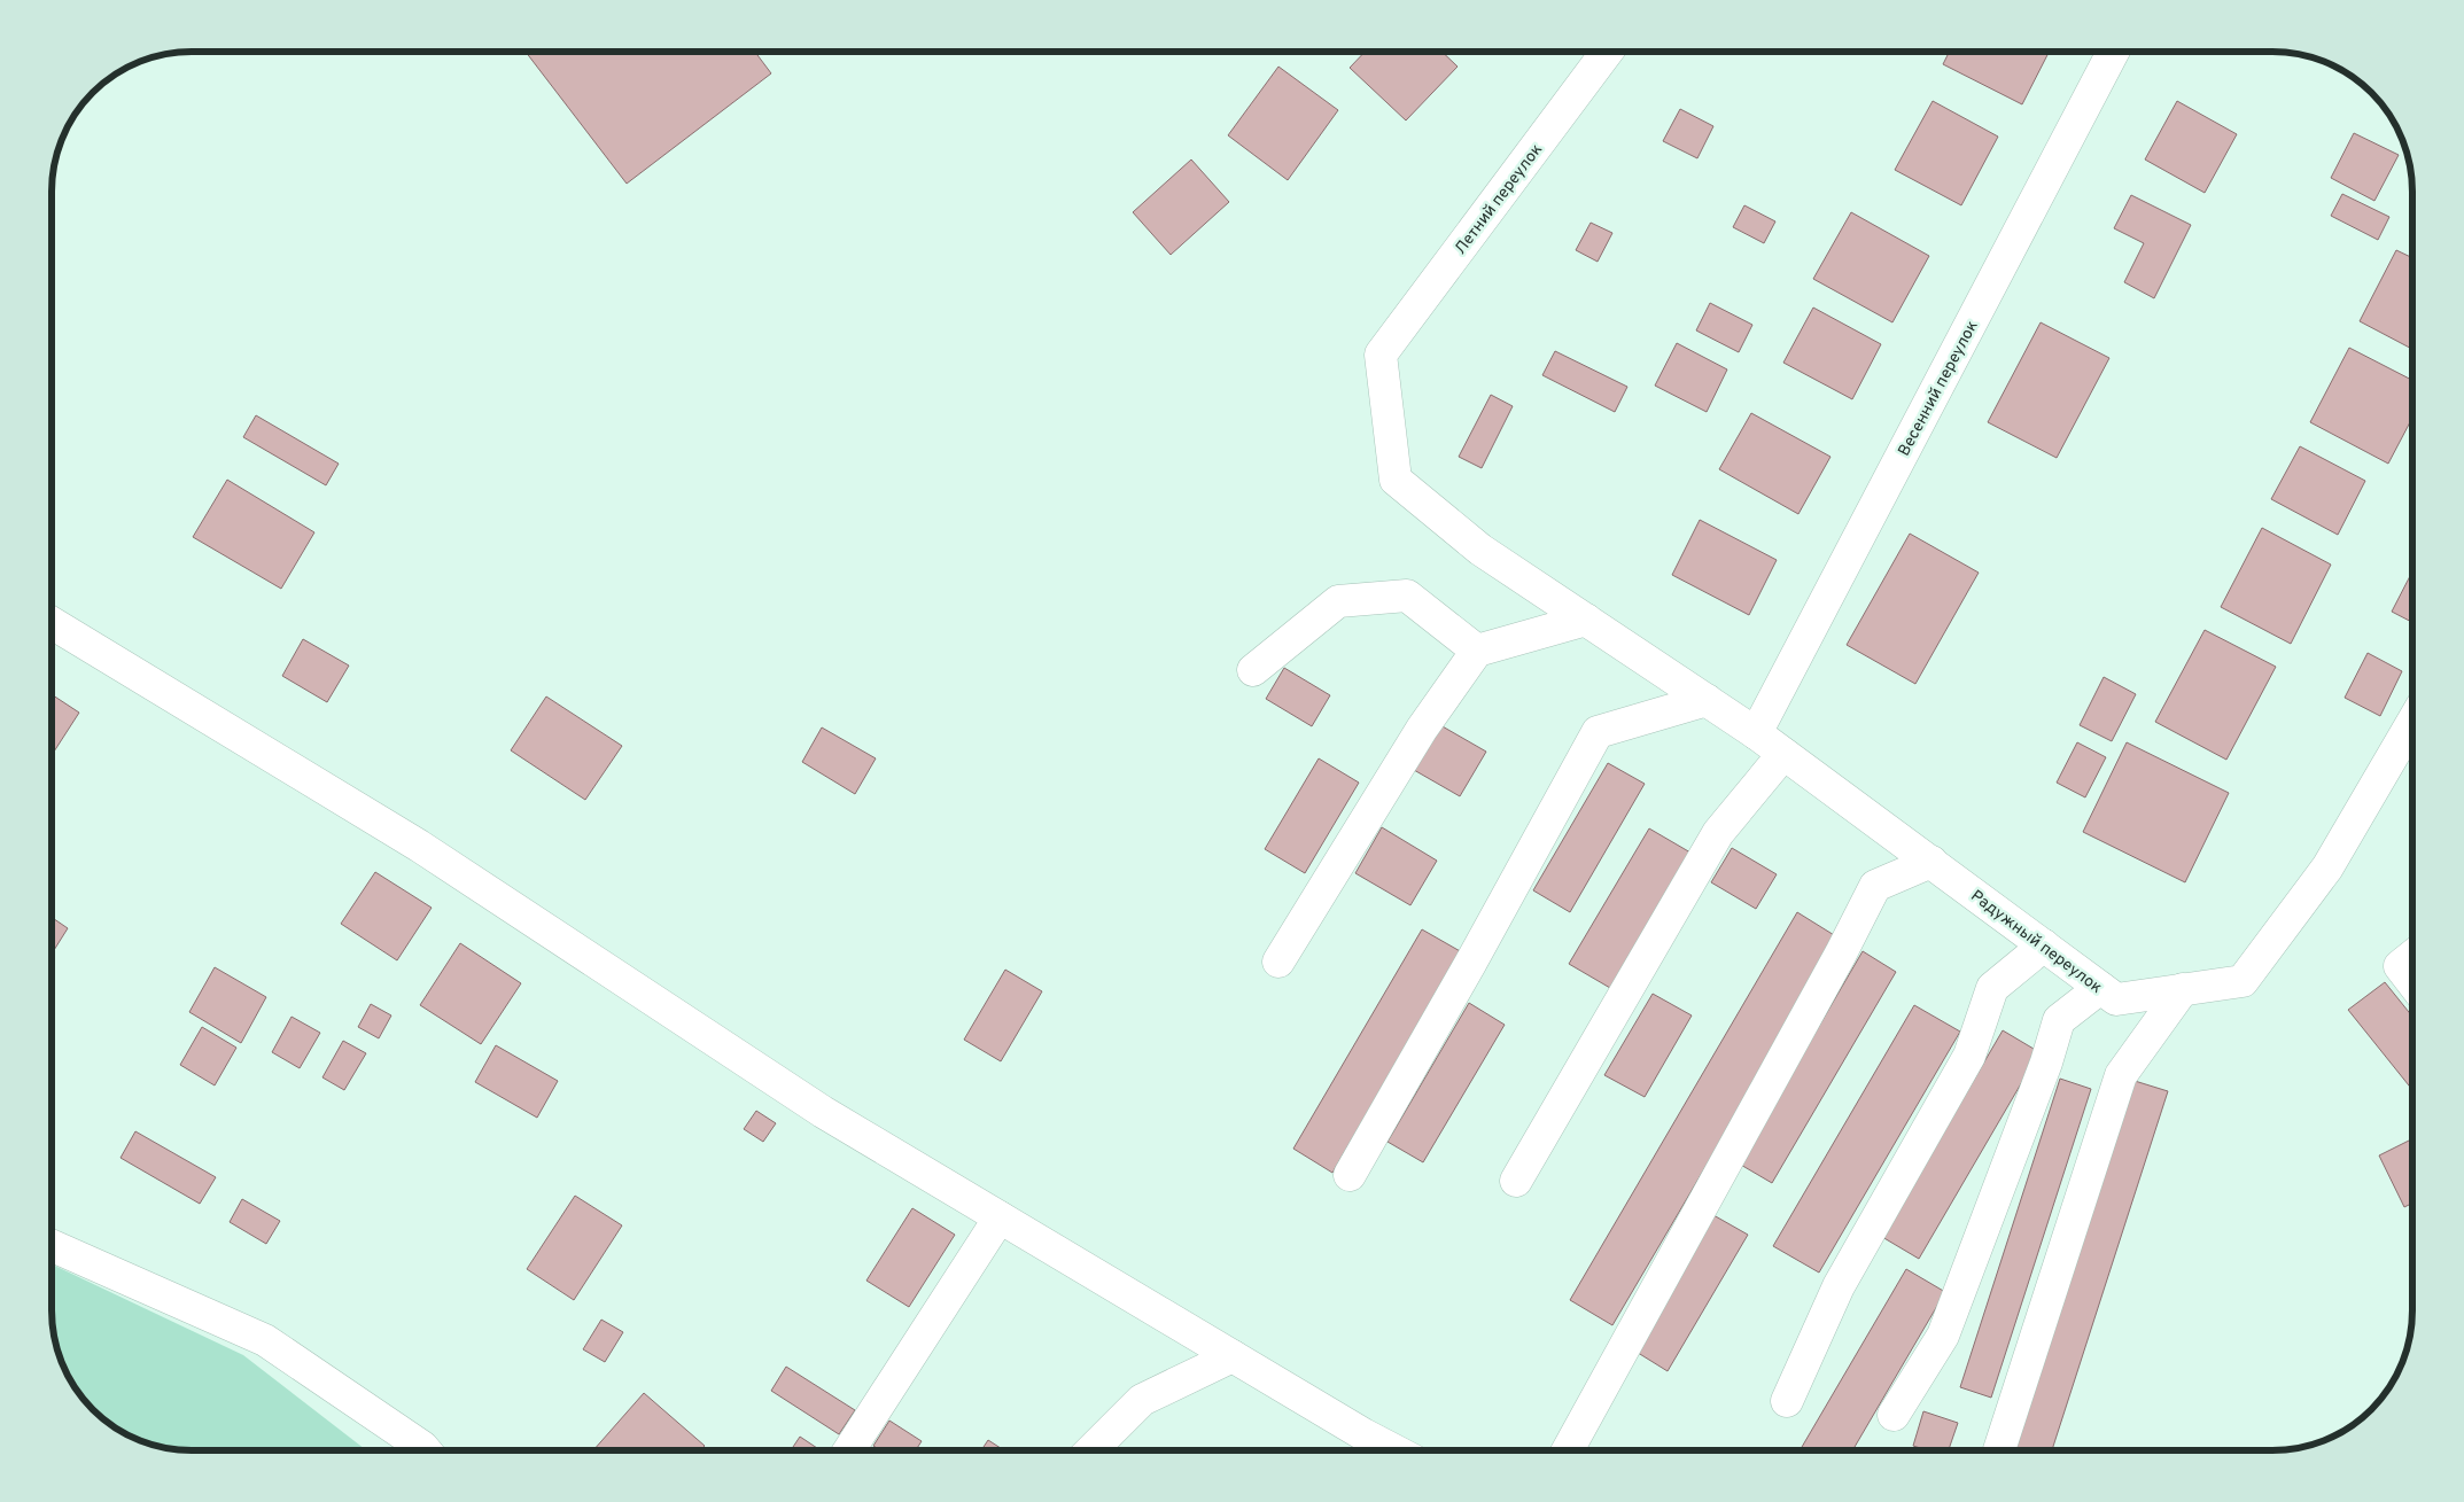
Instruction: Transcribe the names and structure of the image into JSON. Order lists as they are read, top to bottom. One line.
{"streets":{"street":["Летний переулок","Весенний переулок","Радужный переулок"]},"crossings":[["Летний переулок","Радужный переулок"],["Весенний переулок","Радужный переулок"]]}
